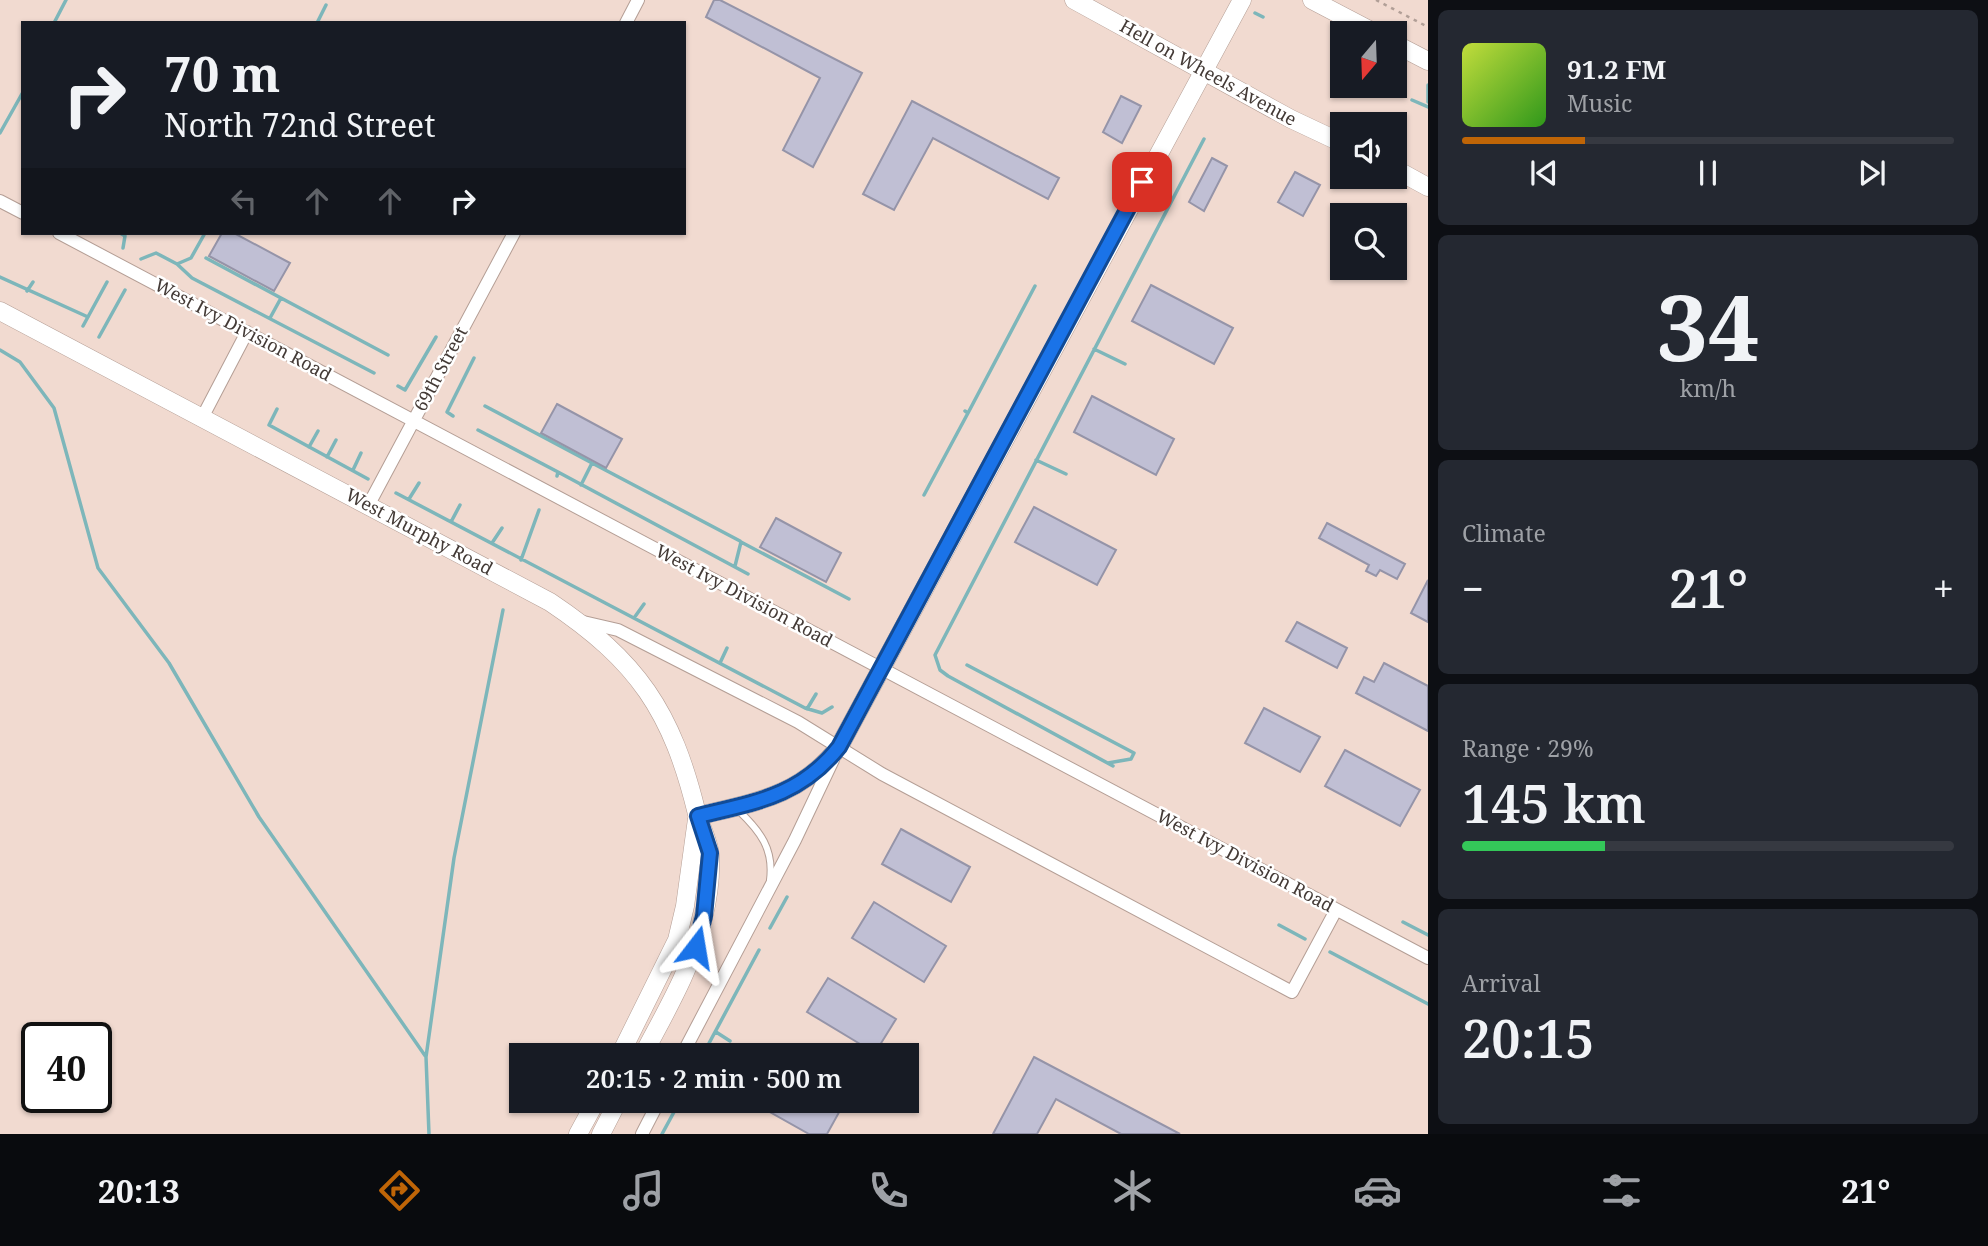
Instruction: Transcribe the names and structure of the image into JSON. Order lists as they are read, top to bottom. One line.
{"streets":{"street":["Hell on Wheels Avenue","West Ivy Division Road","69th Street","West Murphy Road"]},"crossings":[["West Ivy Division Road","69th Street"],["West Ivy Division Road","West Murphy Road"],["69th Street","West Murphy Road"]],"north":"bottom","page":{"turn":["70 m","North 72nd Street"],"song":["91.2 FM","Music"],"tile":[["34","km/h"],"Climate",["Range · 29%","145 km"],["Arrival","20:15"]],"heat":["−","21°","+"],"limit":"40","trip":"20:15 · 2 min · 500 m","tabs":["20:13","21°"]}}
